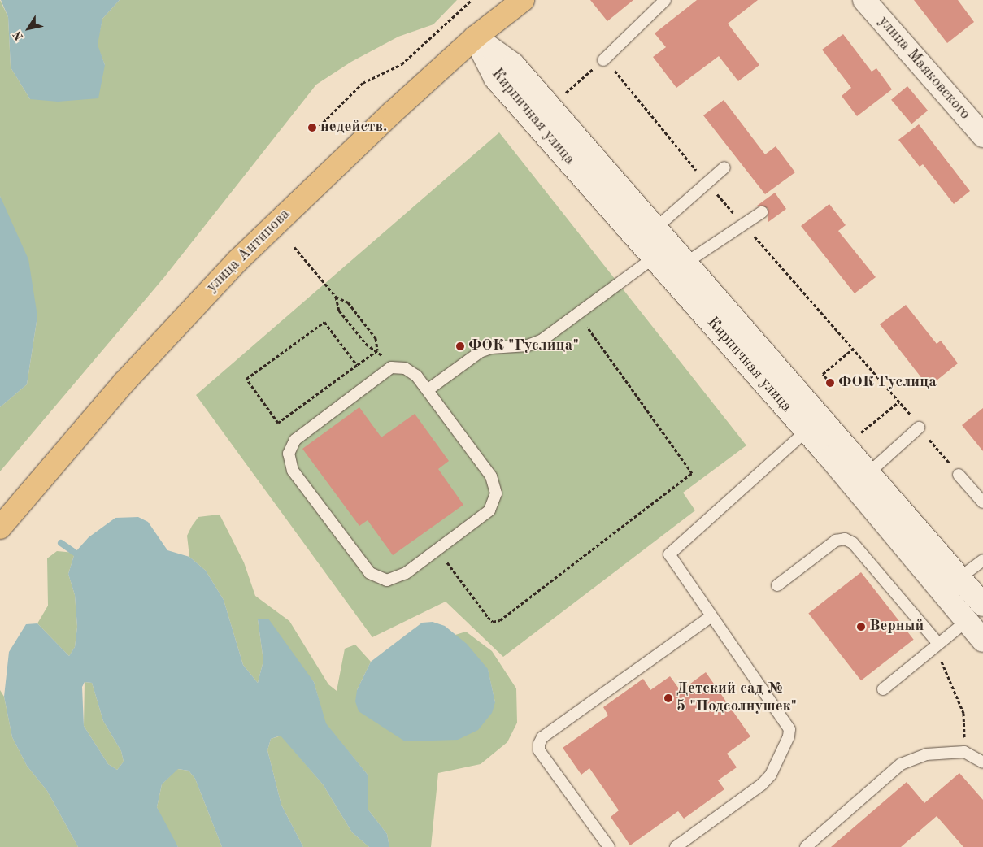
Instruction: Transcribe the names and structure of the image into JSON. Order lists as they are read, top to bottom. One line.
{"streets":{"main road":["улица Антипова"],"street":["улица Маяковского","Кирпичная улица"]},"crossings":[["Кирпичная улица","улица Антипова"]],"places":["недейств.","ФОК \"Гуслица\"","ФОК Гуслица","Верный","Детский сад № 5 \"Подсолнушек\""],"north":"bottom left"}
